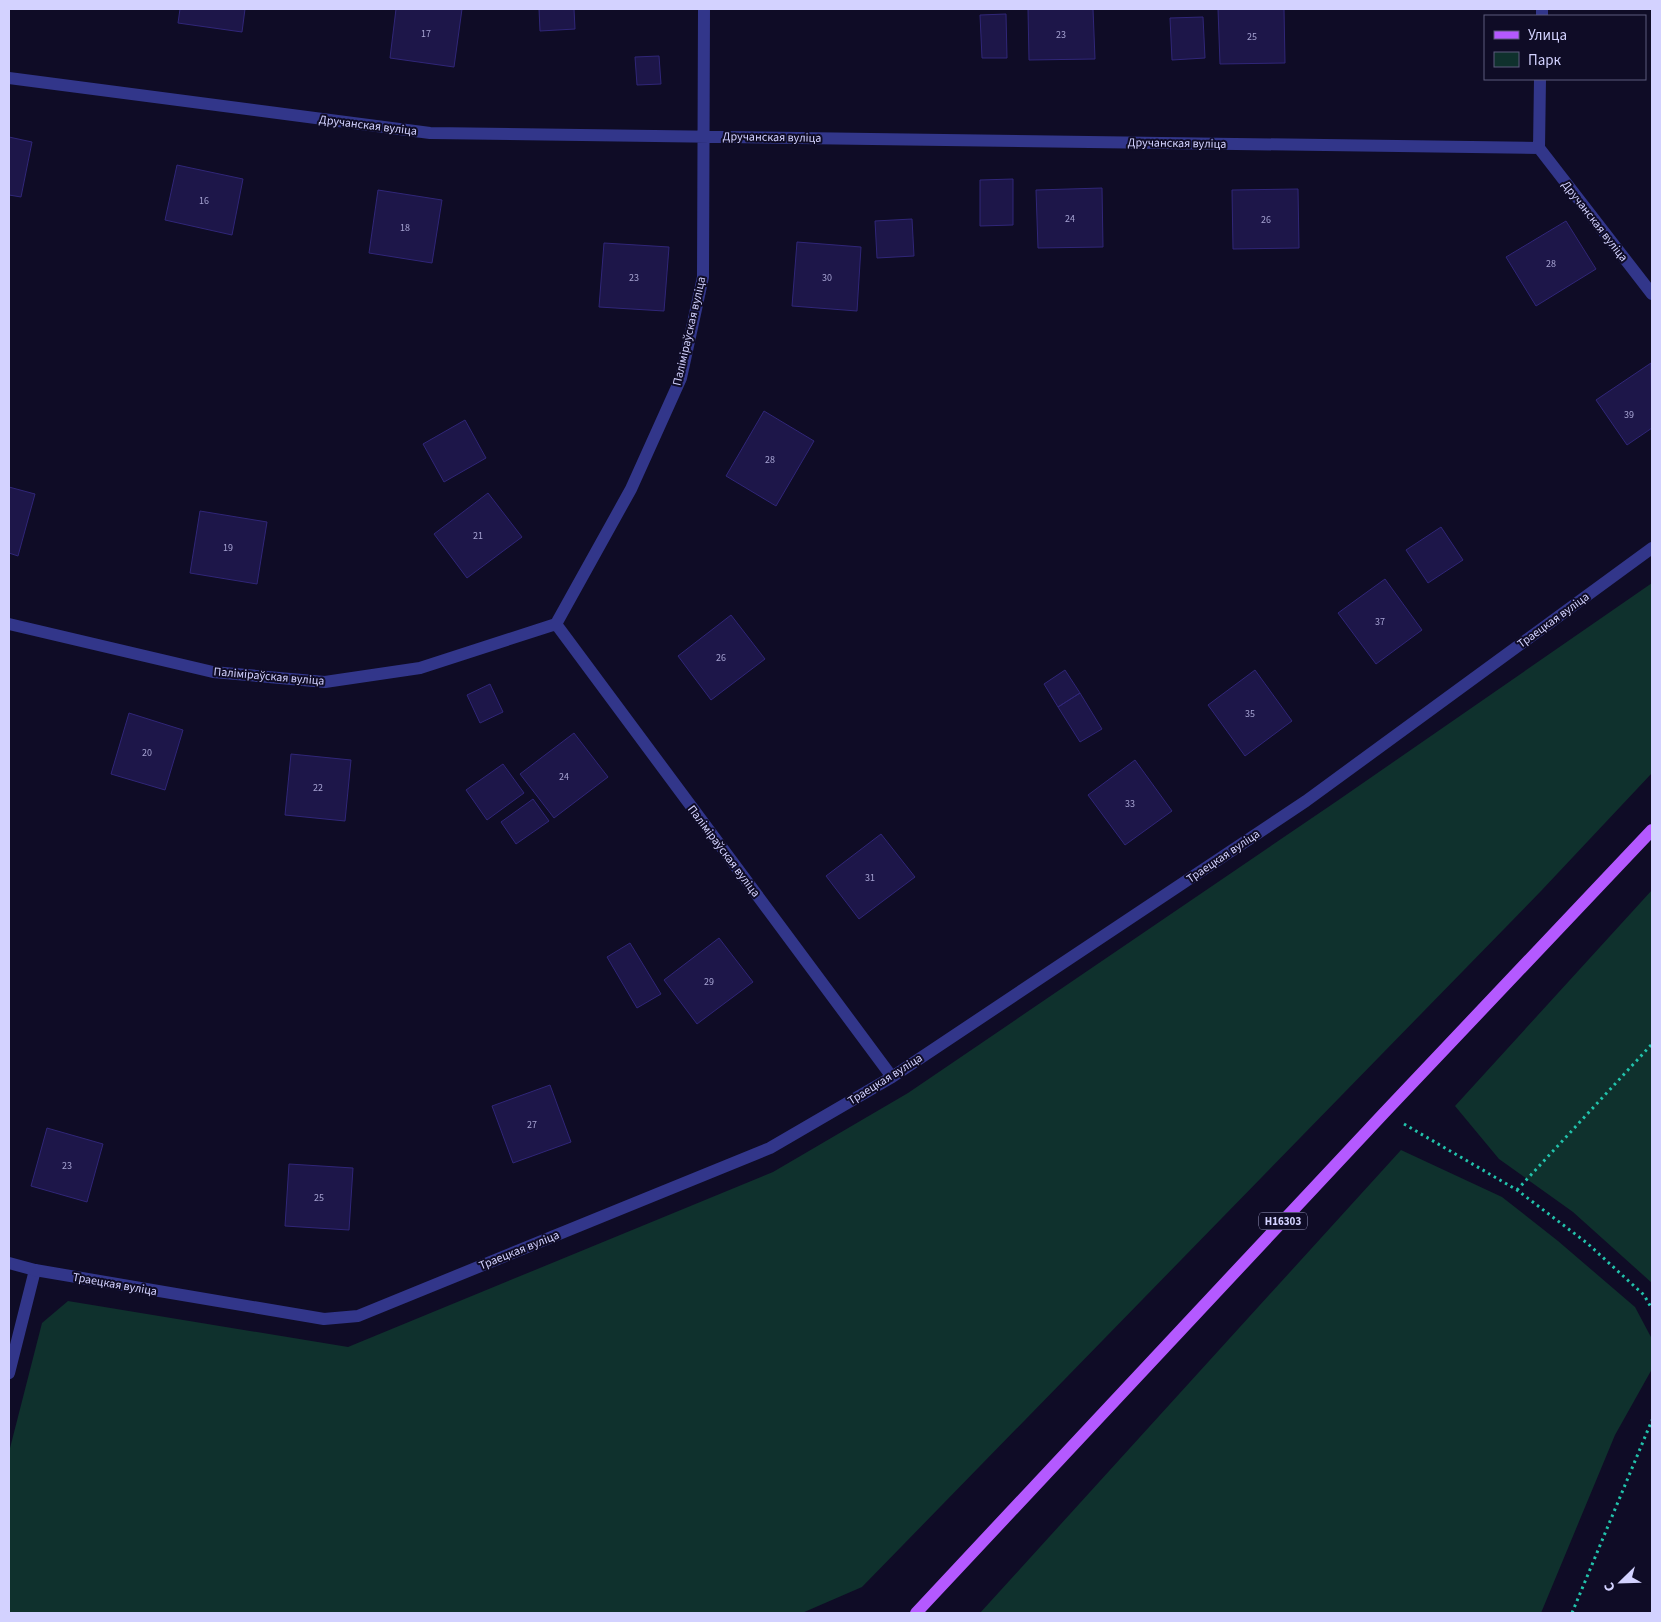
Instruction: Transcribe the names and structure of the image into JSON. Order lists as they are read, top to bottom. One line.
{"streets":{"main road":["Н16303"],"street":["Дручанская вуліца","Паліміраўская вуліца","Траецкая вуліца"]},"crossings":[["Дручанская вуліца","Паліміраўская вуліца"],["Паліміраўская вуліца","Траецкая вуліца"]],"house_numbers":["17","23","25","16","24","26","18","28","23","30","39","28","21","19","37","26","35","20","24","22","33","31","29","27","23","25"],"legend":["Улица","Парк"],"north":"bottom left"}
